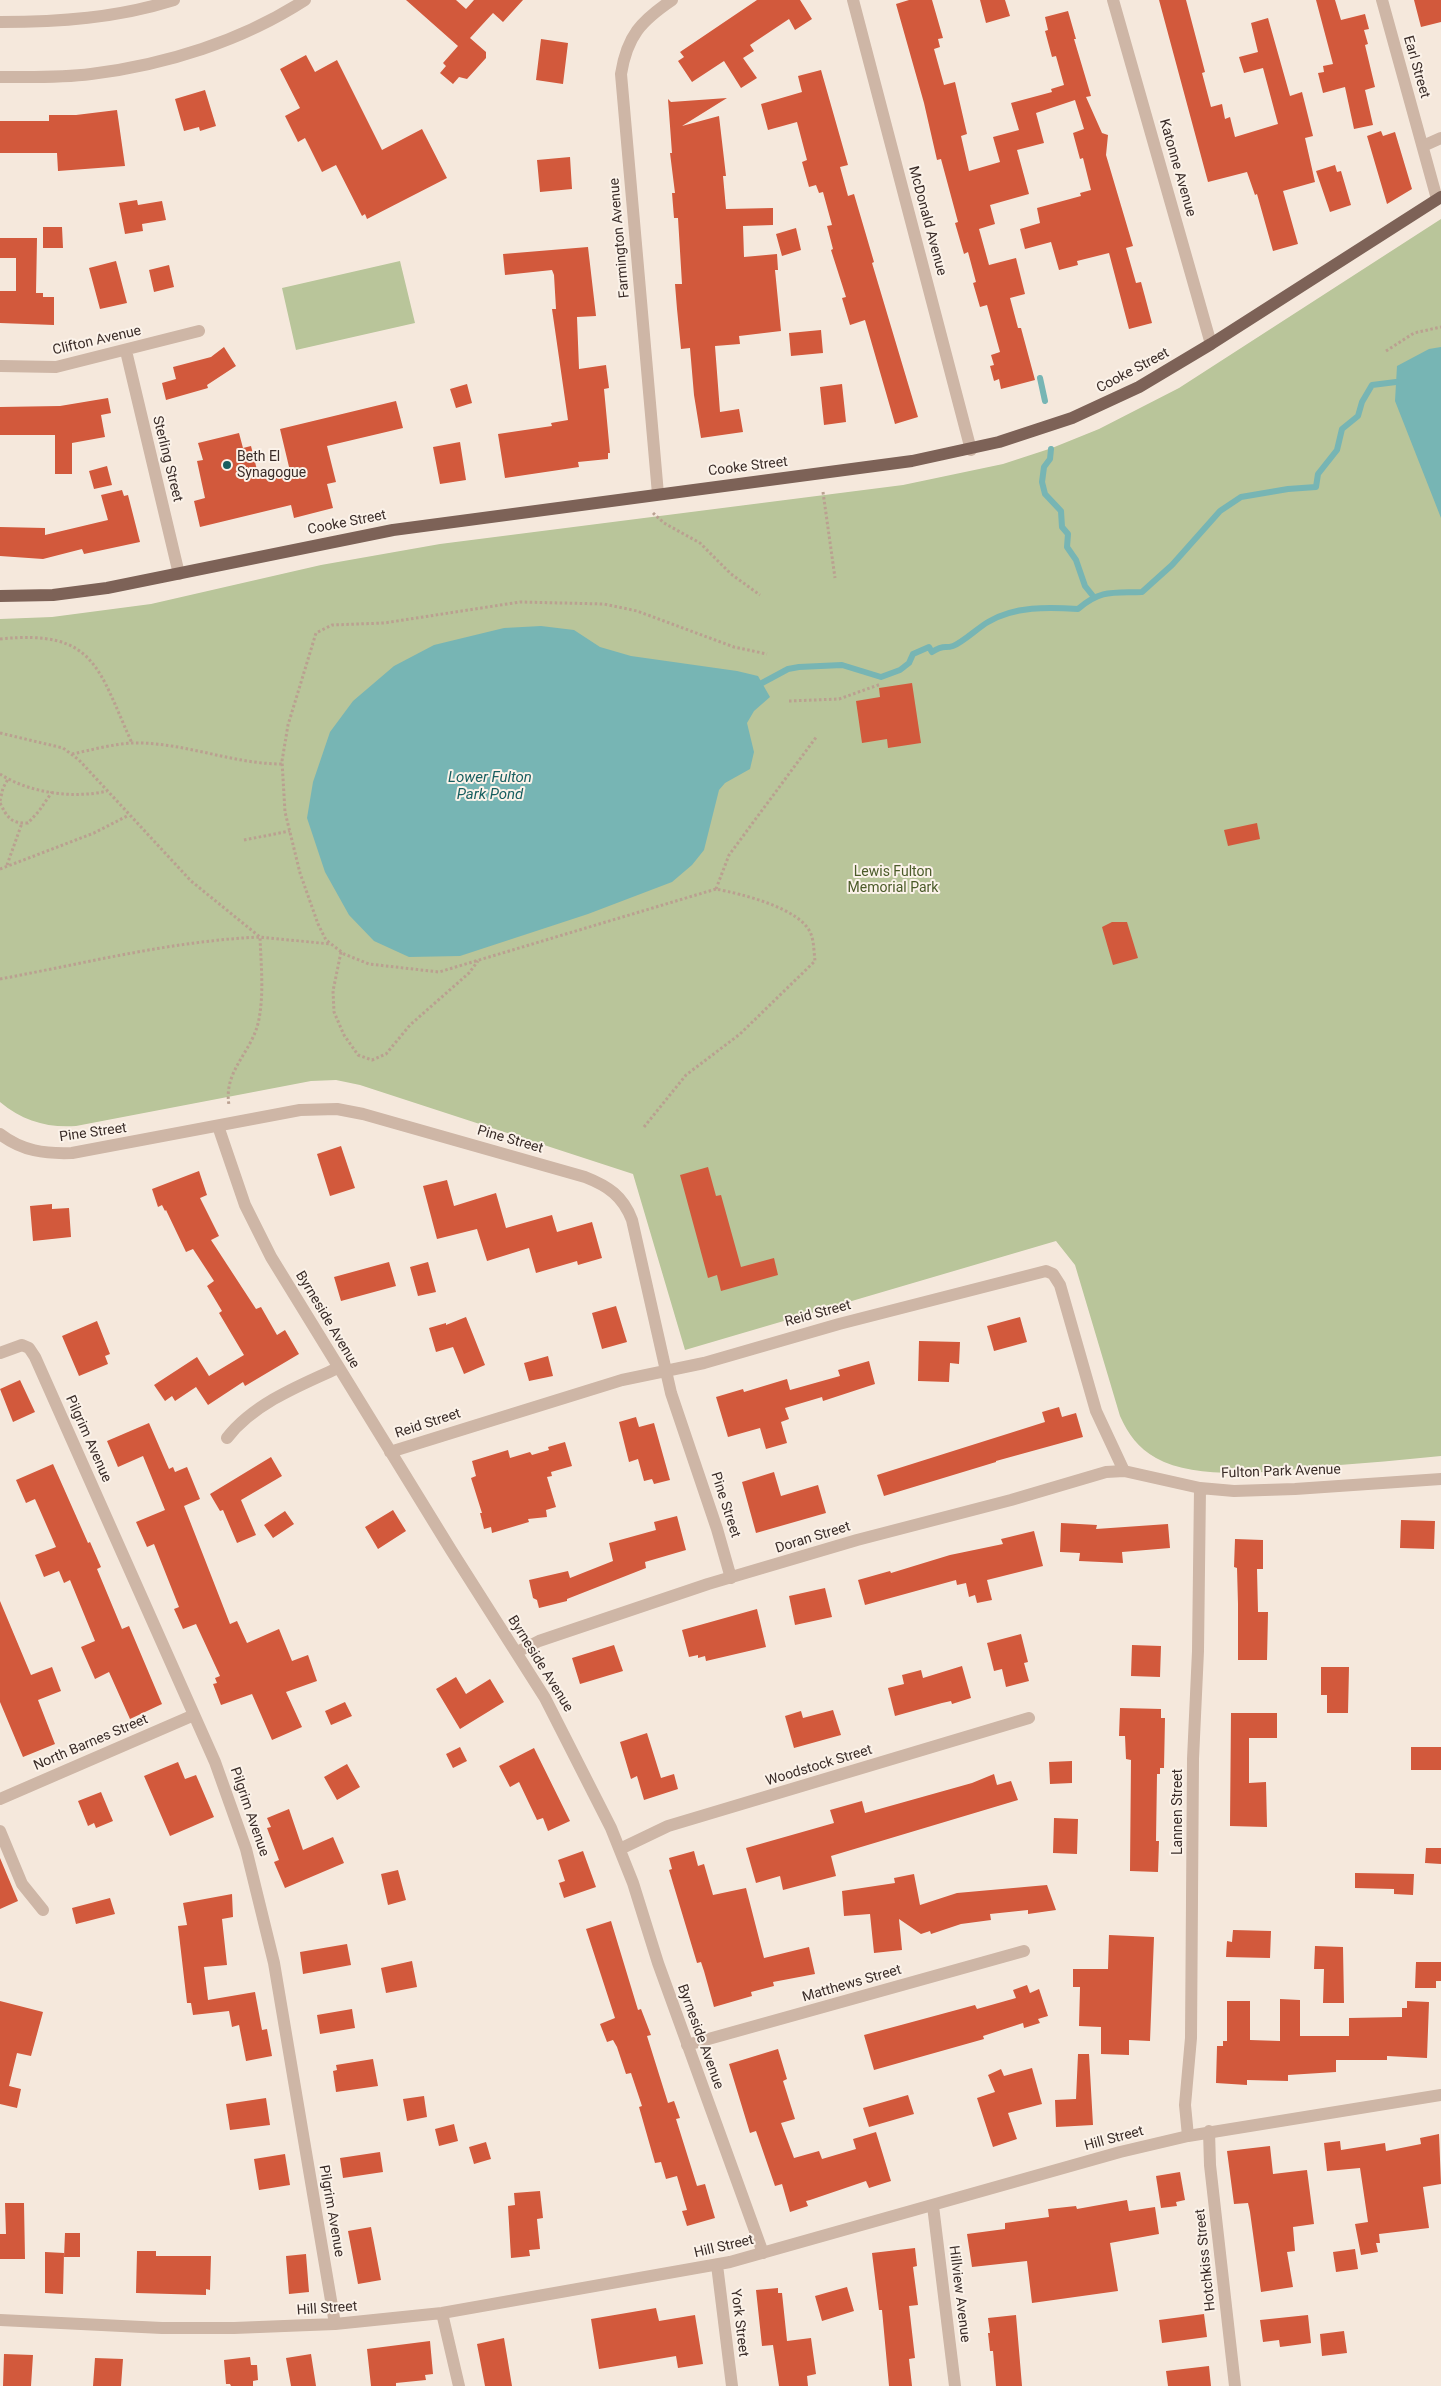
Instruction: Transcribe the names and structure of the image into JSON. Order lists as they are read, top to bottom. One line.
{"streets":{"main road":["Cooke Street"],"street":["Earl Street","Katonne Avenue","McDonald Avenue","Farmington Avenue","Clifton Avenue","Sterling Street","Pine Street","Reid Street","Byrneside Avenue","Pilgrim Avenue","Fulton Park Avenue","Doran Street","North Barnes Street","Woodstock Street","Lannen Street","Matthews Street","Hill Street","Hotchkiss Street","Hillview Avenue","York Street"]},"crossings":[["Earl Street","Cooke Street"],["Katonne Avenue","Cooke Street"],["McDonald Avenue","Cooke Street"],["Farmington Avenue","Cooke Street"],["Clifton Avenue","Sterling Street"],["Cooke Street","Sterling Street"],["Pine Street","Reid Street"],["Pine Street","Byrneside Avenue"],["Pine Street","Doran Street"],["Reid Street","Byrneside Avenue"],["Reid Street","Fulton Park Avenue"],["Reid Street","Doran Street"],["Byrneside Avenue","Doran Street"],["Byrneside Avenue","Woodstock Street"],["Byrneside Avenue","Matthews Street"],["Byrneside Avenue","Hill Street"],["Pilgrim Avenue","North Barnes Street"],["Pilgrim Avenue","Hill Street"],["Fulton Park Avenue","Doran Street"],["Fulton Park Avenue","Lannen Street"],["Lannen Street","Hill Street"],["Hill Street","Hotchkiss Street"],["Hill Street","Hillview Avenue"],["Hill Street","York Street"]],"water":["Lower Fulton Park Pond"],"parks":["Lewis Fulton Memorial Park"],"places":["Beth El Synagogue"]}
